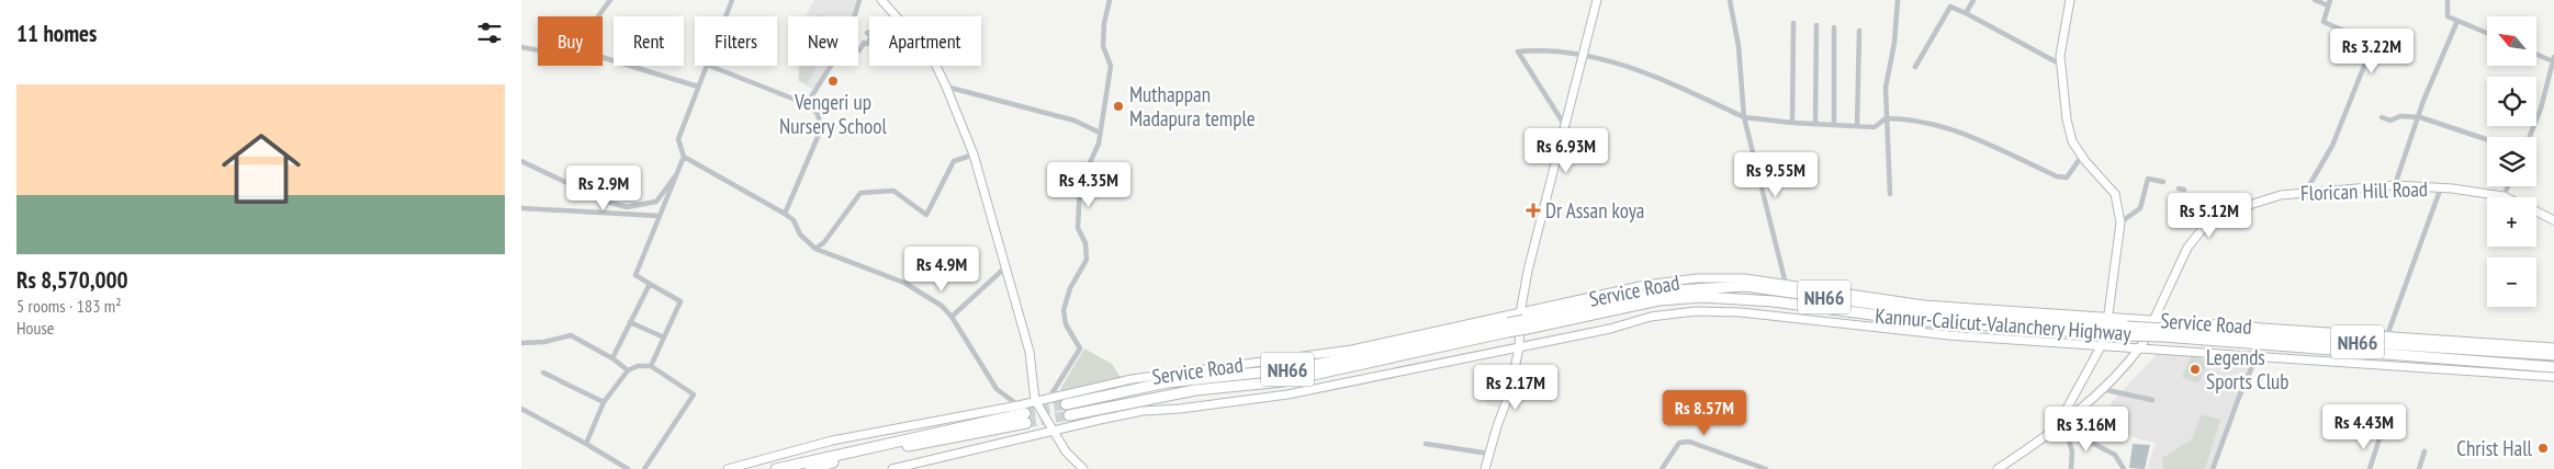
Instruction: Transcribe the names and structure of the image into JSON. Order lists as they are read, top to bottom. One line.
{"streets":{"highway":["NH66","Kannur-Calicut-Valanchery Highway"],"street":["Florican Hill Road","Service Road"]},"crossings":[["Florican Hill Road","Service Road"],["Service Road","Kannur-Calicut-Valanchery Highway"],["NH66","Kannur-Calicut-Valanchery Highway"]],"places":{"other":["Vengeri up Nursery School","Muthappan Madapura temple","Legends Sports Club","Christ Hall"],"health":["Dr Assan koya"]},"north":"top left","page":{"heading":"11 homes","map_buttons":["+","−"],"chip":["Buy","Rent","Filters","New","Apartment"],"price":["Rs 3.22M","Rs 6.93M","Rs 9.55M","Rs 4.35M","Rs 2.9M","Rs 5.12M","Rs 4.9M","Rs 2.17M","Rs 8.57M","Rs 4.43M","Rs 3.16M"],"list":[{"name":"Rs 8,570,000","note":"5 rooms · 183 m² · House"}]}}
